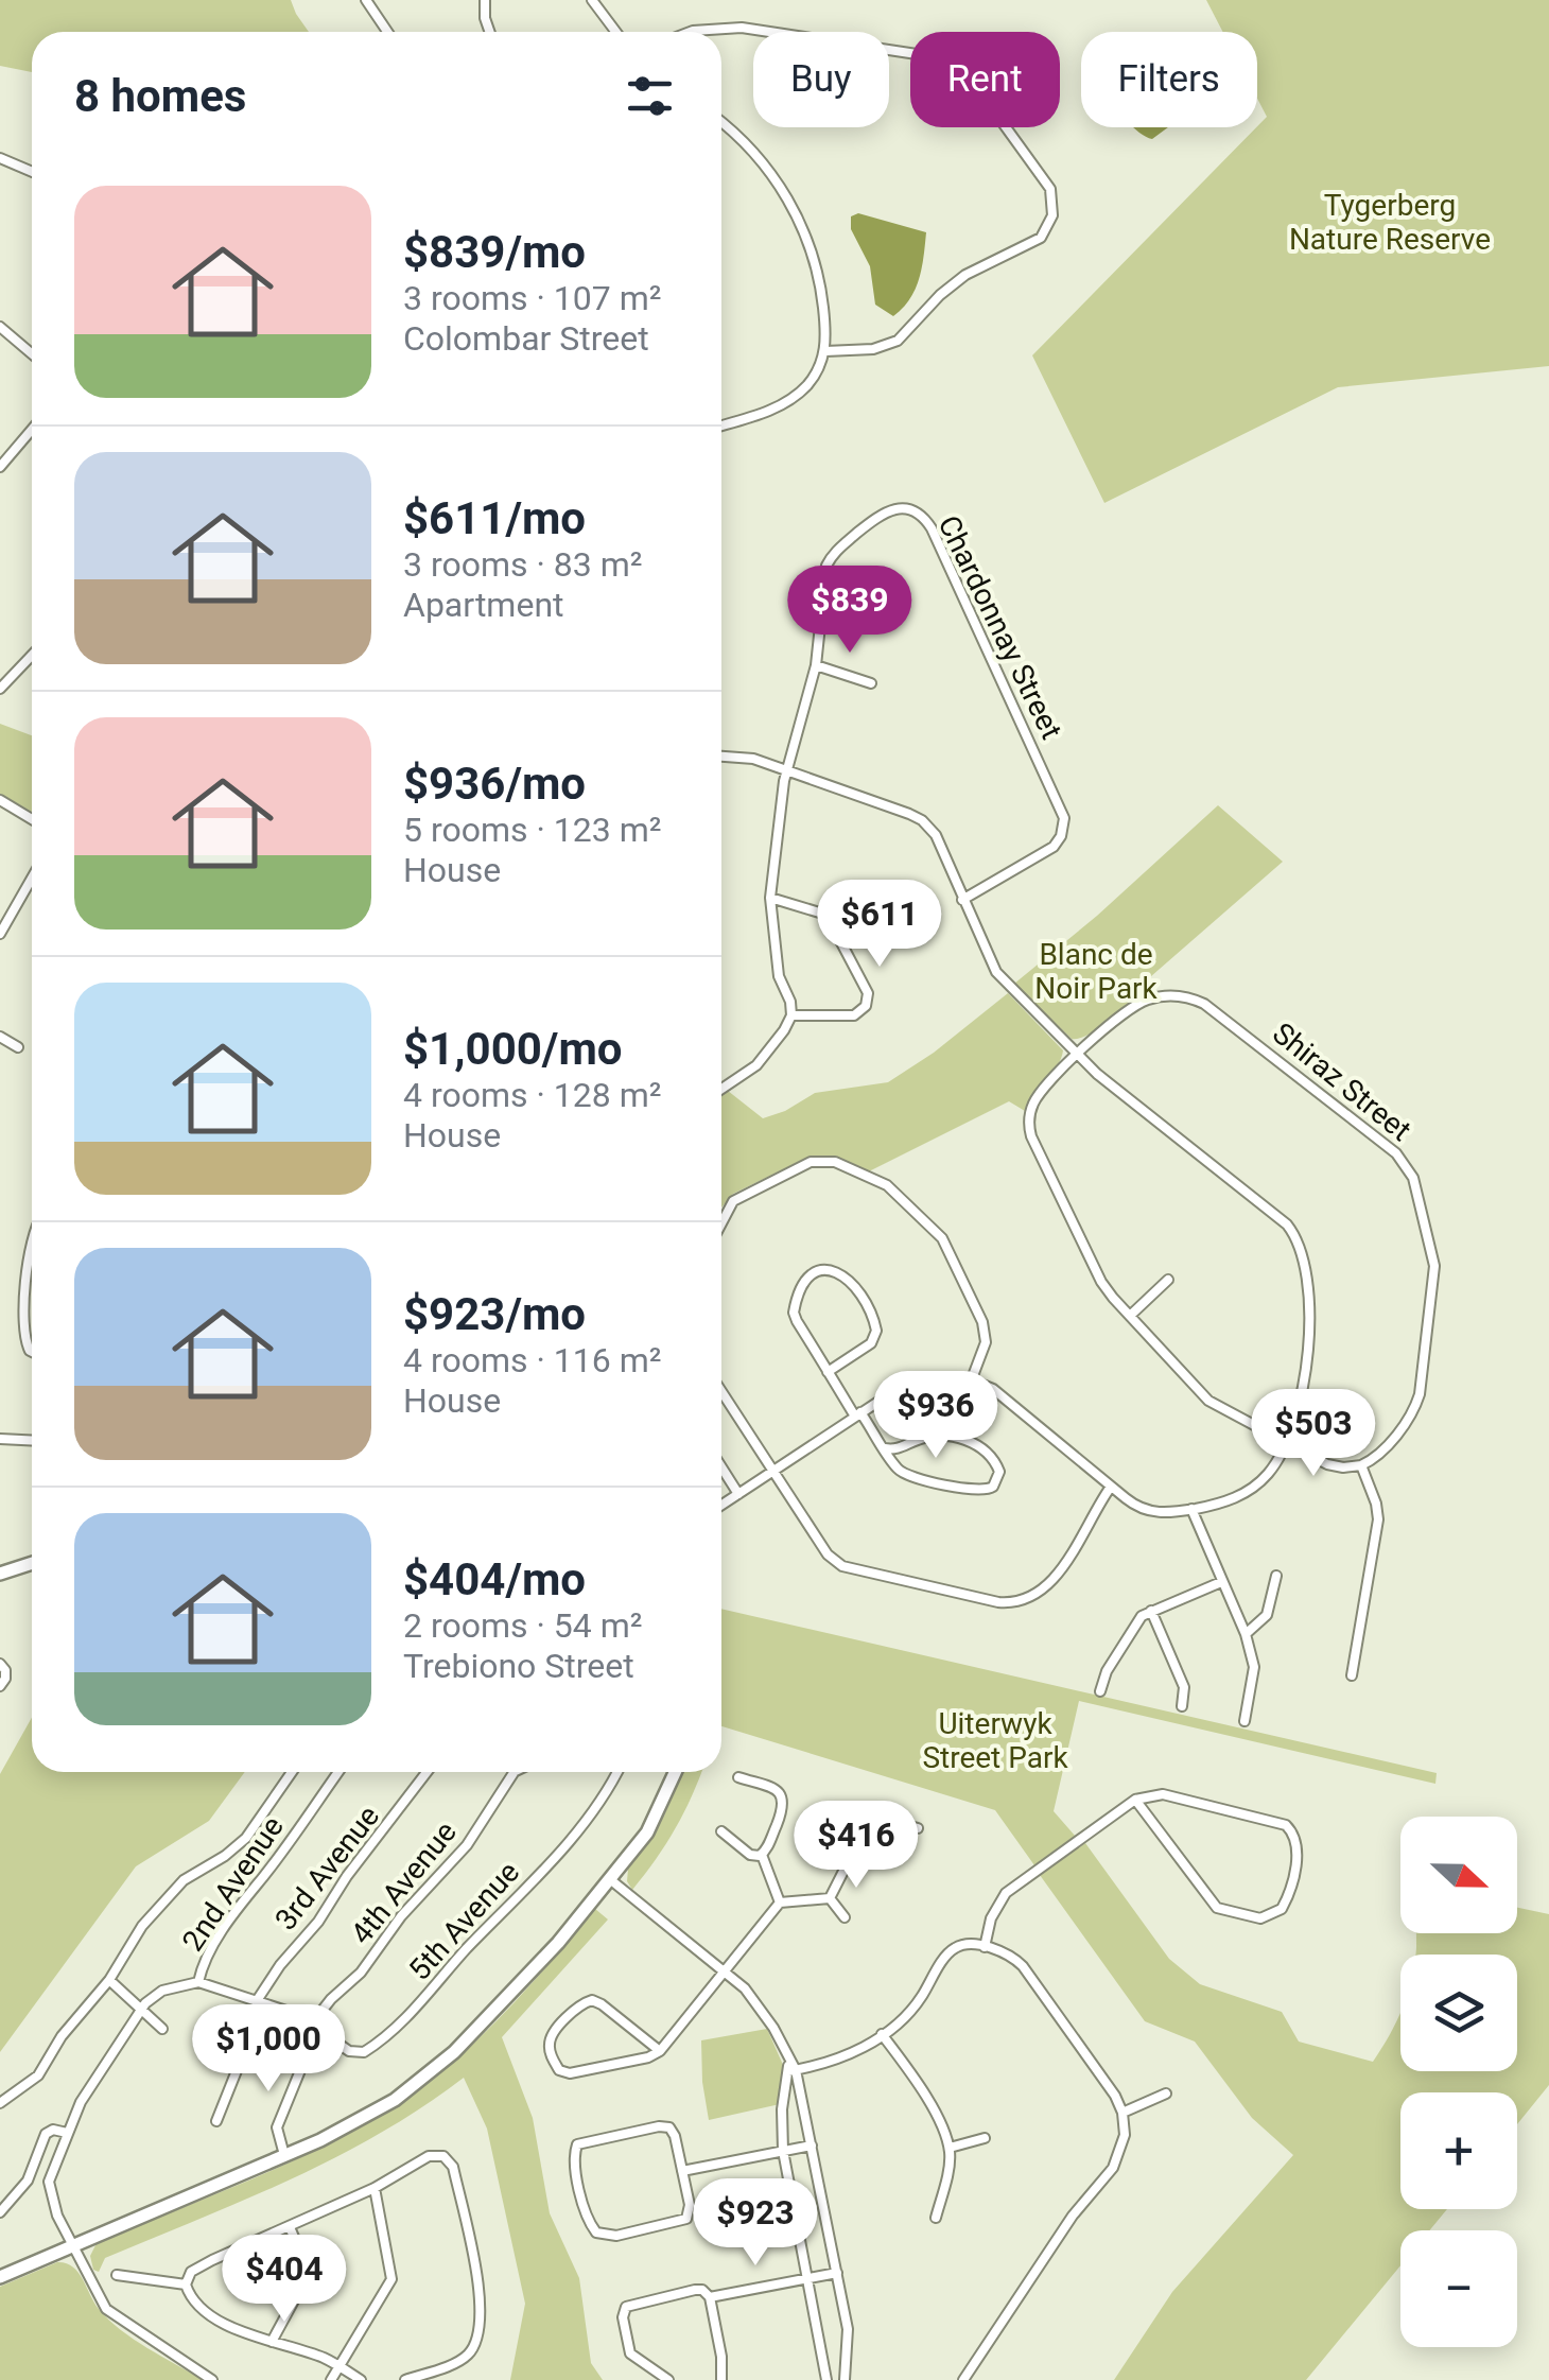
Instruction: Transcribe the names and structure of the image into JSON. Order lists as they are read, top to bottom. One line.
{"streets":{"street":["Chardonnay Street","Shiraz Street","3rd Avenue","4th Avenue","2nd Avenue","5th Avenue"]},"crossings":[["4th Avenue","5th Avenue"]],"parks":["Tygerberg Nature Reserve","Blanc de Noir Park","Uiterwyk Street Park"],"north":"right","page":{"chip":["Buy","Rent","Filters"],"heading":"8 homes","list":[{"name":"$839/mo","note":"3 rooms · 107 m² · Colombar Street"},{"name":"$611/mo","note":"3 rooms · 83 m² · Apartment"},{"name":"$936/mo","note":"5 rooms · 123 m² · House"},{"name":"$1,000/mo","note":"4 rooms · 128 m² · House"},{"name":"$923/mo","note":"4 rooms · 116 m² · House"},{"name":"$404/mo","note":"2 rooms · 54 m² · Trebiono Street"}],"price":["$839","$611","$936","$503","$416","$1,000","$923","$404"],"map_buttons":["+","−"]}}
